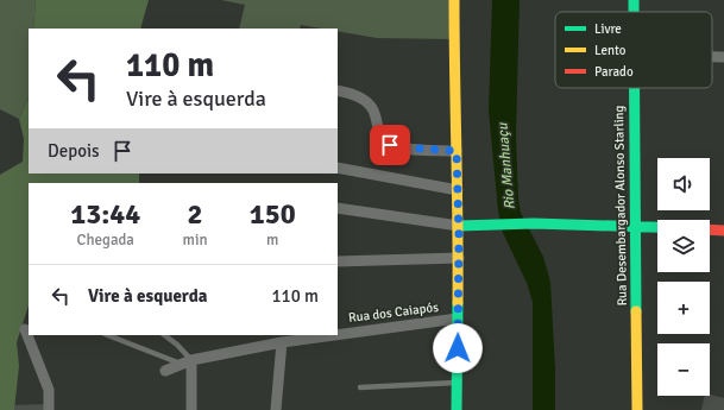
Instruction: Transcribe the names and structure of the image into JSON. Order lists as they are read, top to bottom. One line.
{"streets":{"street":["Rua Desembargador Alonso Starling","Rua dos Caiapós"]},"water":["Rio Manhuaçu"],"legend":["Livre","Lento","Parado"],"page":{"turn":["110 m","Vire à esquerda"],"then":"Depois","map_buttons":["+","−"],"eta":["13:44","Chegada","2","min","150","m"],"list":[{"name":"Vire à esquerda","value":"110 m"}]}}
